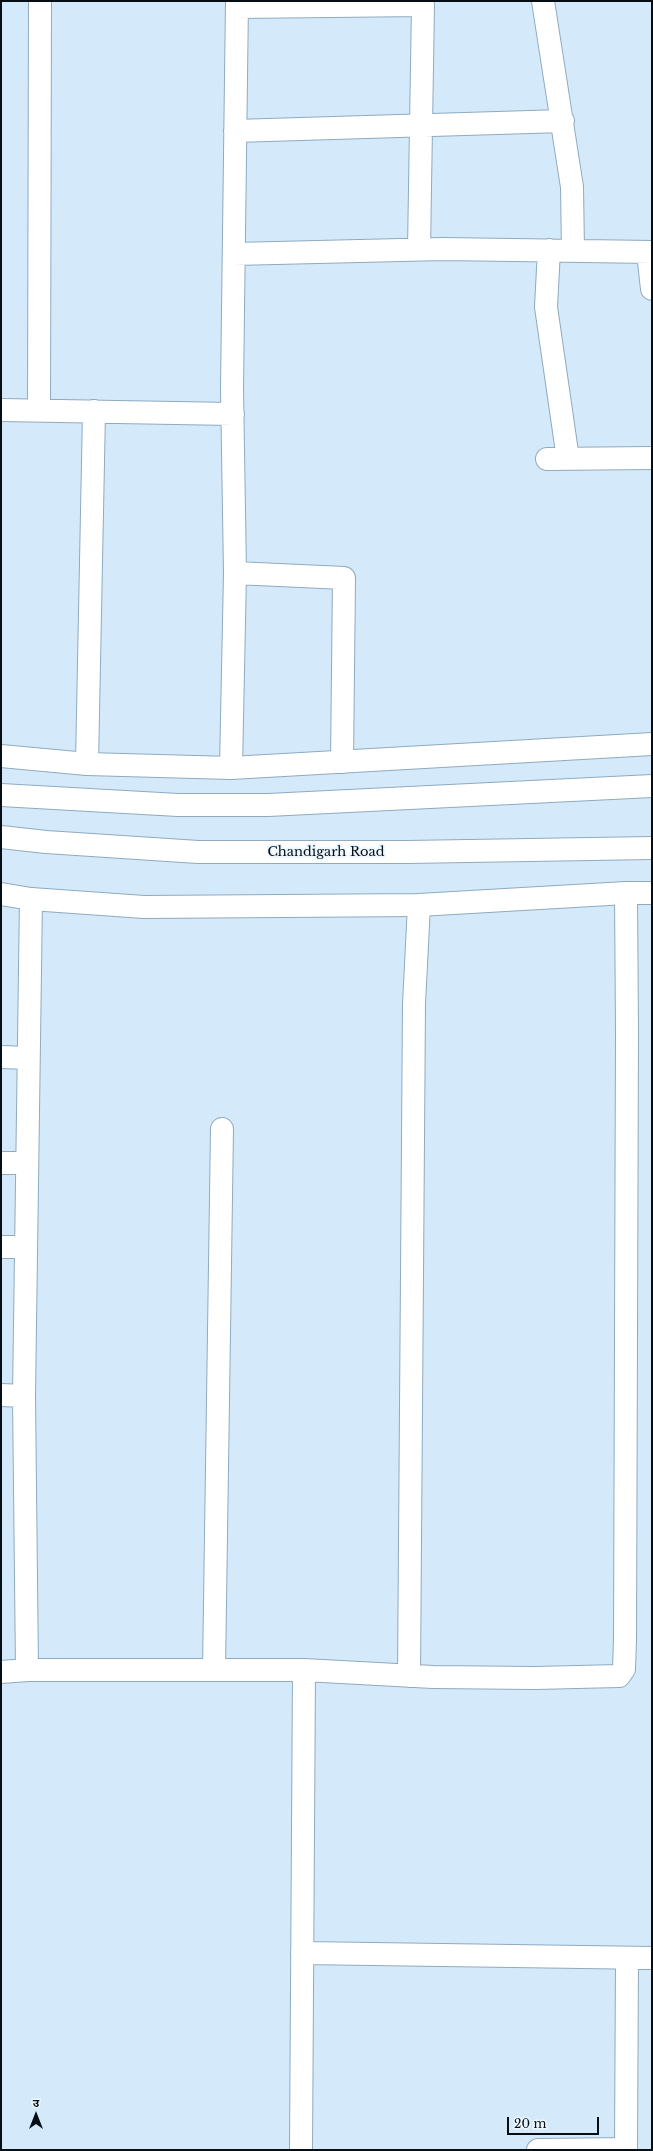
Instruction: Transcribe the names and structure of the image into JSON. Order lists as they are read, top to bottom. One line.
{"streets":{"main road":["Chandigarh Road"]},"scale_bar":"20 m","north":"top"}
